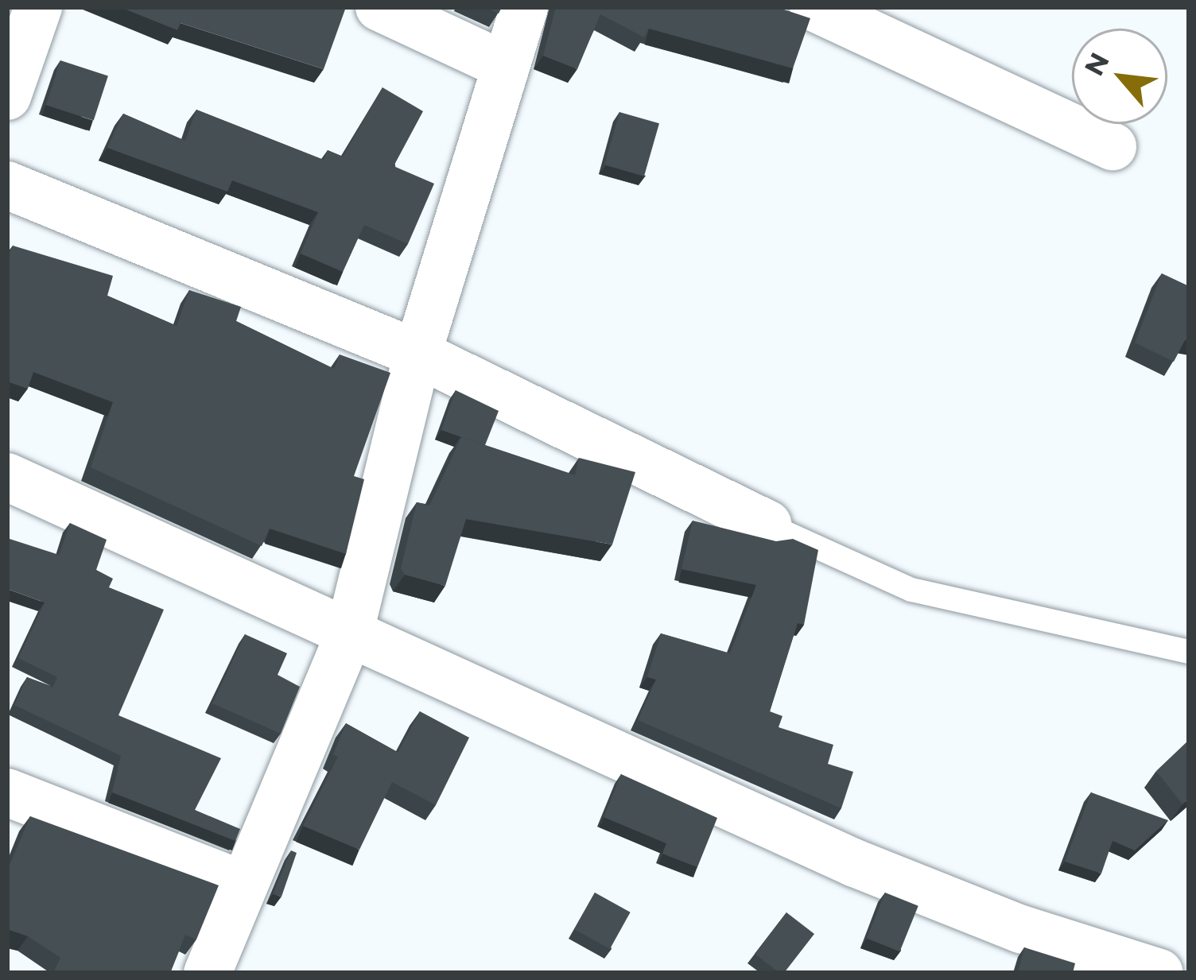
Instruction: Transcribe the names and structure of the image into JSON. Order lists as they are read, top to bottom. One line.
{"north":"top left"}
